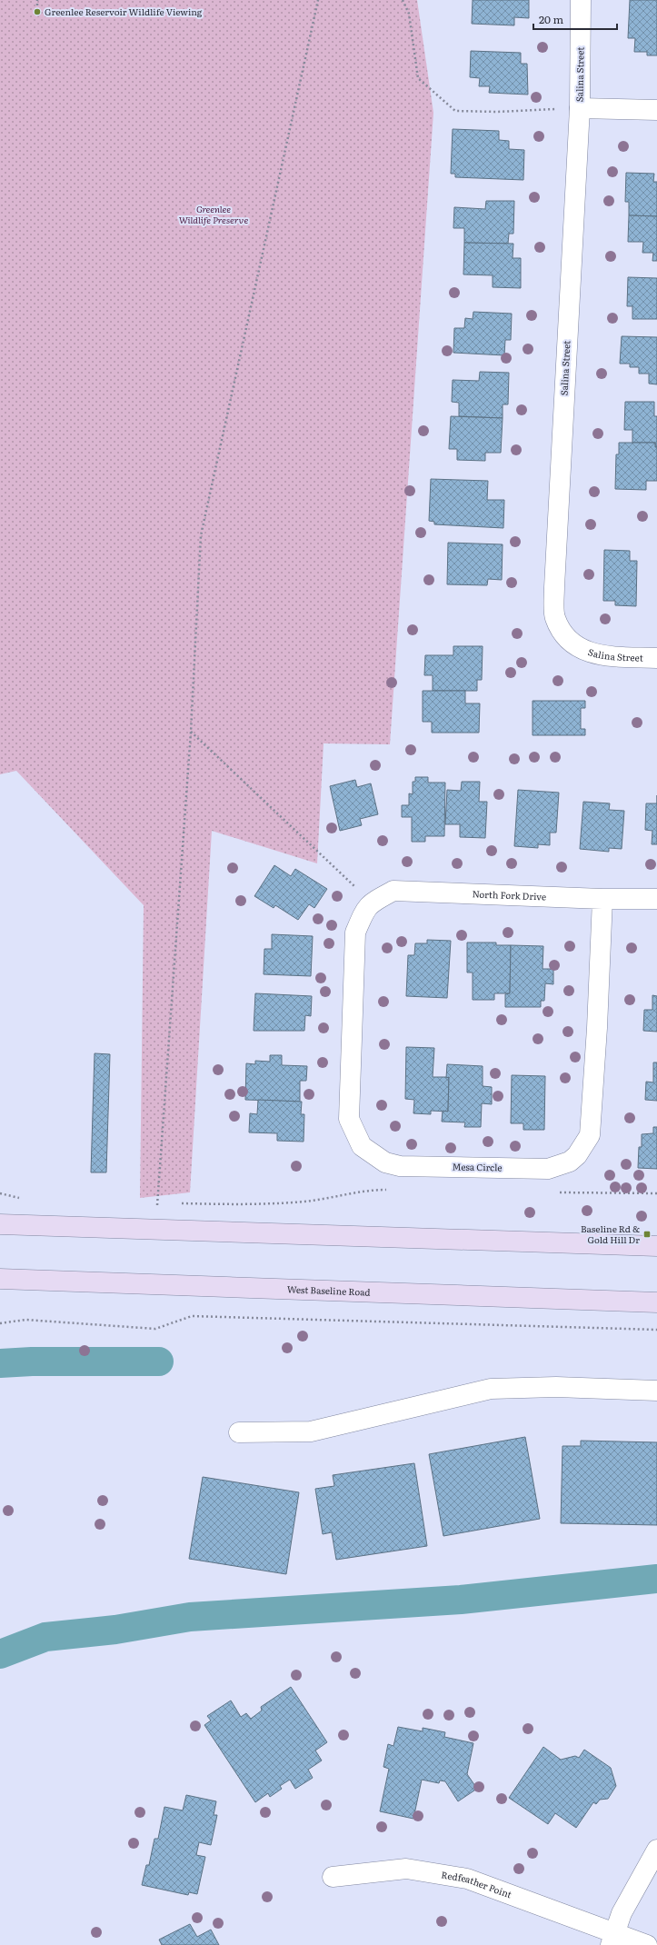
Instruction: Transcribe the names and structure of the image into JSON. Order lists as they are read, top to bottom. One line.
{"streets":{"main road":["West Baseline Road"],"street":["Salina Street","North Fork Drive","Mesa Circle","Redfeather Point"]},"crossings":[["North Fork Drive","Mesa Circle"]],"parks":["Greenlee Wildlife Preserve"],"places":{"other":["Greenlee Reservoir Wildlife Viewing"],"transit":["Baseline Rd & Gold Hill Dr"]},"scale_bar":"20 m"}
